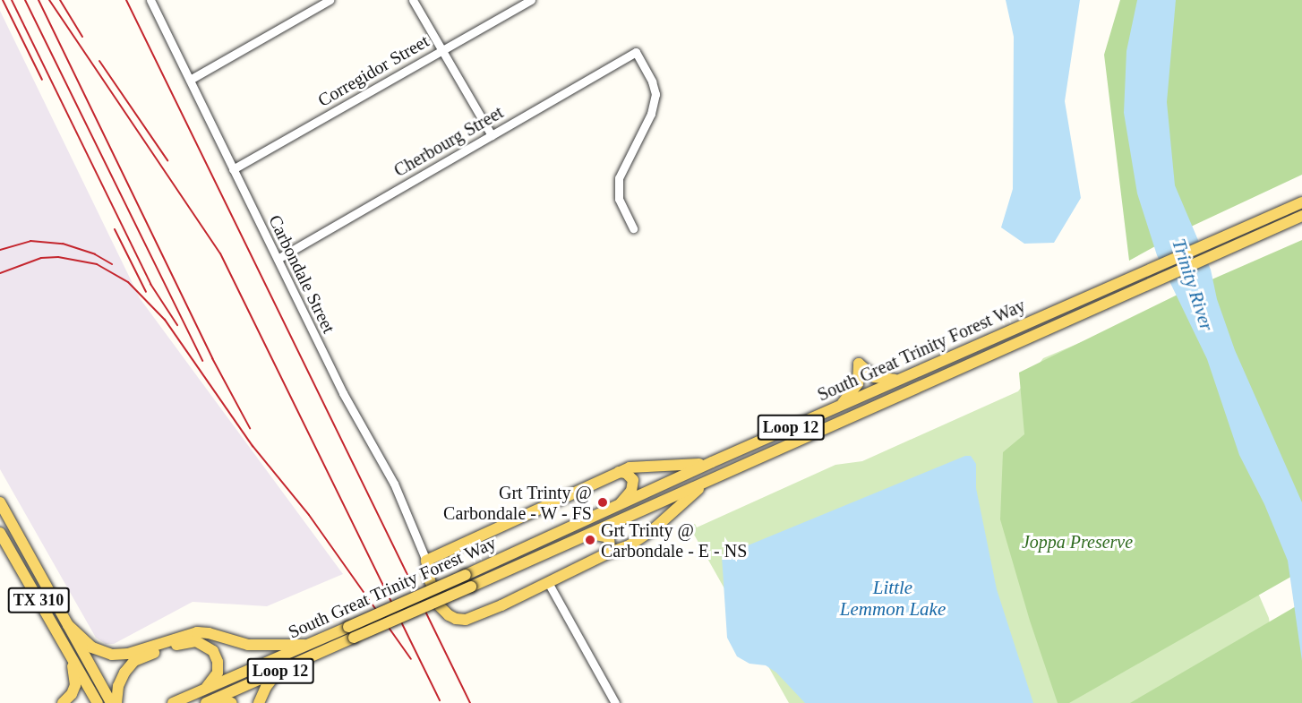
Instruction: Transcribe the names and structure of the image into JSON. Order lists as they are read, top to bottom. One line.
{"streets":{"main road":["South Great Trinity Forest Way","Loop 12","TX 310"],"street":["Corregidor Street","Cherbourg Street","Carbondale Street"]},"crossings":[["Corregidor Street","Carbondale Street"],["Cherbourg Street","Carbondale Street"]],"water":["Trinity River","Little Lemmon Lake"],"parks":["Joppa Preserve"],"places":["Grt Trinty @ Carbondale - W - FS","Grt Trinty @ Carbondale - E - NS"]}
